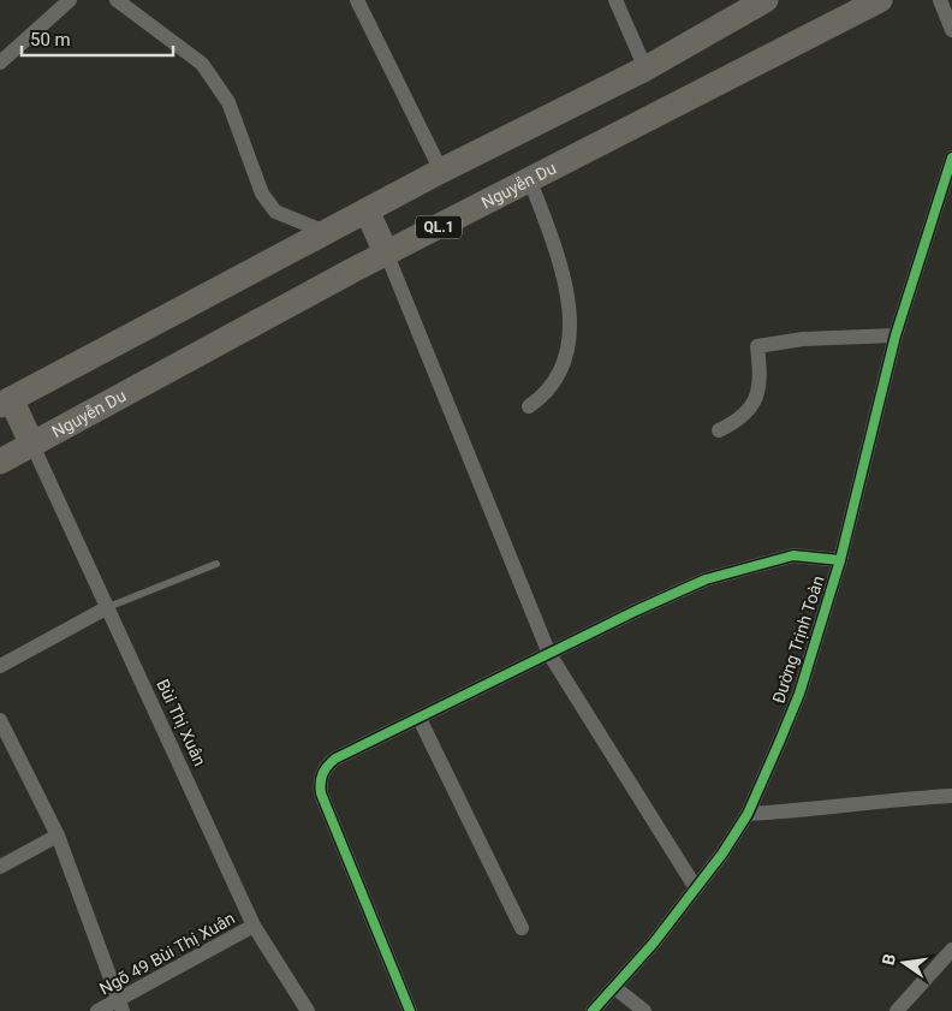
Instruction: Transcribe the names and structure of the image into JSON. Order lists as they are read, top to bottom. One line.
{"streets":{"main road":["Nguyễn Du","QL.1"],"street":["Đường Trịnh Toàn","Bùi Thị Xuân","Ngõ 49 Bùi Thị Xuân"]},"crossings":[["Nguyễn Du","Bùi Thị Xuân"],["Bùi Thị Xuân","Ngõ 49 Bùi Thị Xuân"]],"scale_bar":"50 m","north":"left"}
